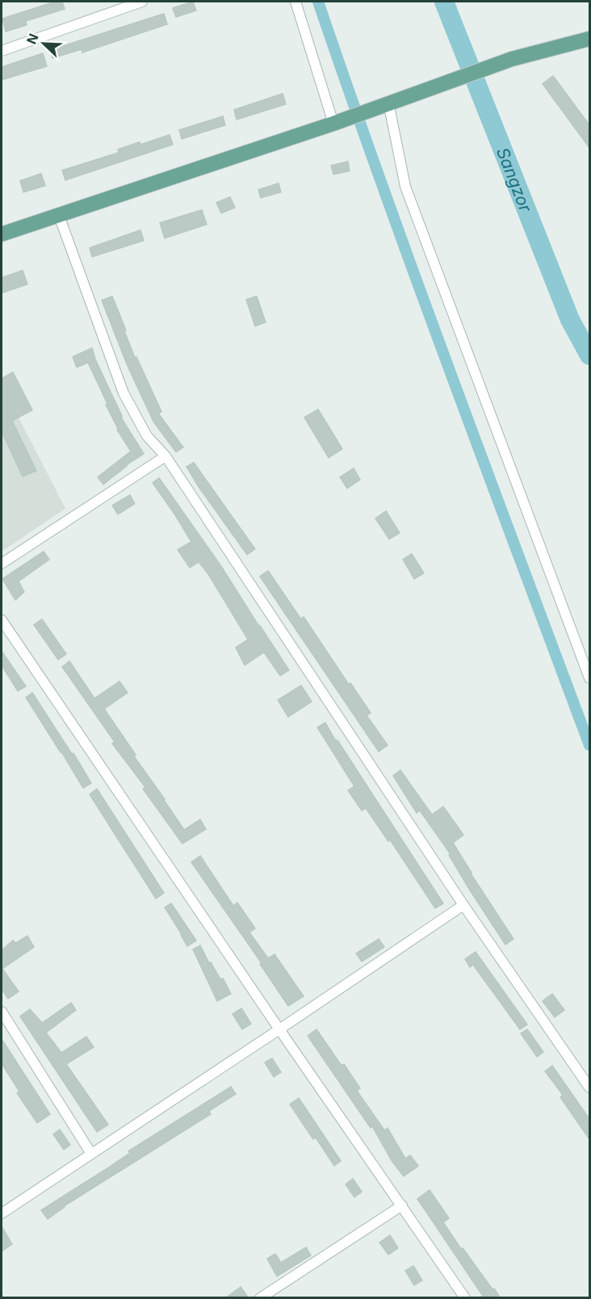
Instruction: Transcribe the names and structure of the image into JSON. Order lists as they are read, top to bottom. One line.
{"water":["Sangzor"],"north":"top left"}
